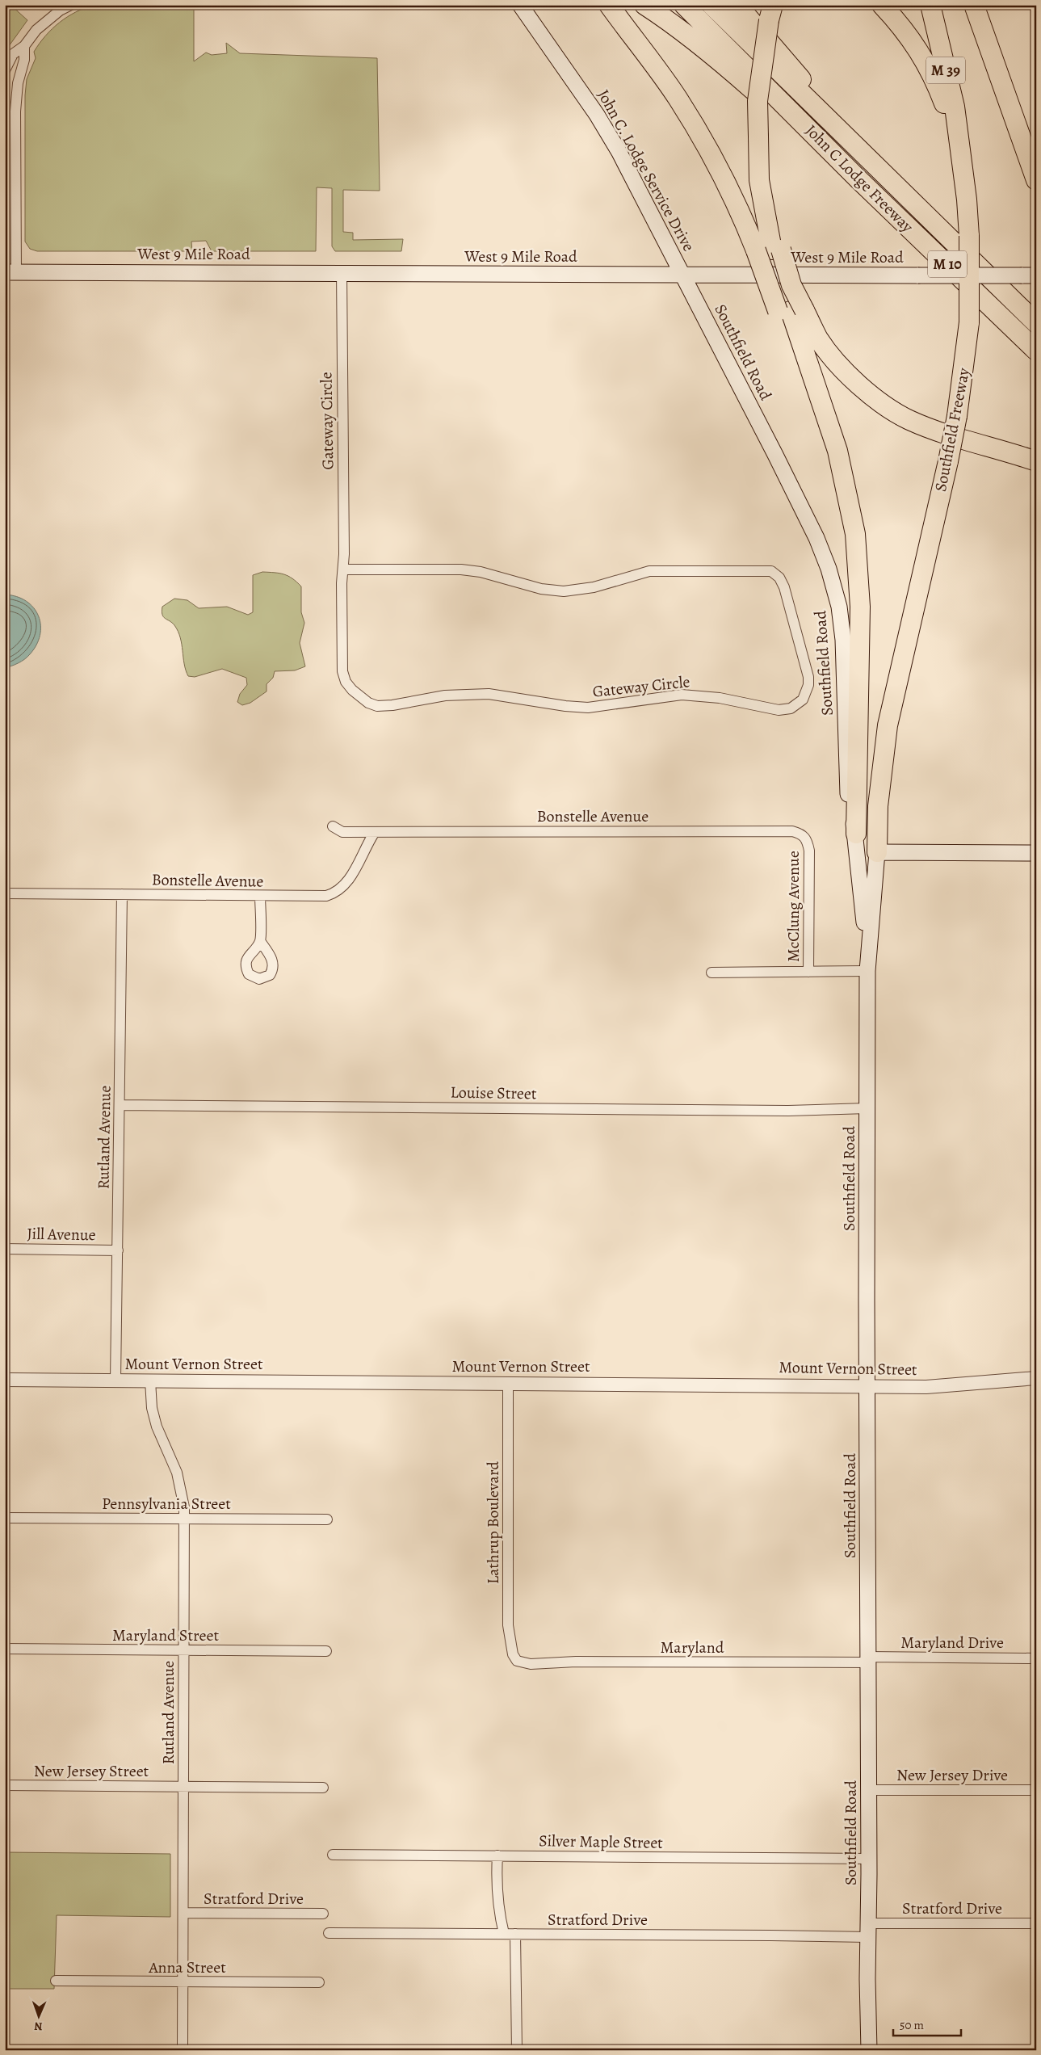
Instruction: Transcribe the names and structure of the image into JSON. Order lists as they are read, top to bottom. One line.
{"streets":{"highway":["M 39","John C Lodge Freeway","M 10","Southfield Freeway"],"main road":["John C. Lodge Service Drive","West 9 Mile Road","Southfield Road"],"street":["Gateway Circle","Bonstelle Avenue","McClung Avenue","Louise Street","Rutland Avenue","Jill Avenue","Mount Vernon Street","Pennsylvania Street","Lathrup Boulevard","Maryland Street","Maryland Drive","Maryland","New Jersey Street","New Jersey Drive","Silver Maple Street","Stratford Drive","Anna Street"]},"crossings":[["John C. Lodge Service Drive","West 9 Mile Road"],["John C. Lodge Service Drive","Southfield Road"],["West 9 Mile Road","Southfield Road"],["West 9 Mile Road","Gateway Circle"],["Southfield Road","Southfield Freeway"],["Southfield Road","McClung Avenue"],["Southfield Road","Louise Street"],["Southfield Road","Mount Vernon Street"],["Southfield Road","Maryland Drive"],["Southfield Road","Maryland"],["Southfield Road","New Jersey Drive"],["Southfield Road","Silver Maple Street"],["Southfield Road","Stratford Drive"],["Bonstelle Avenue","McClung Avenue"],["Bonstelle Avenue","Rutland Avenue"],["Louise Street","Rutland Avenue"],["Rutland Avenue","Jill Avenue"],["Rutland Avenue","Mount Vernon Street"],["Rutland Avenue","Pennsylvania Street"],["Rutland Avenue","Maryland Street"],["Rutland Avenue","New Jersey Street"],["Rutland Avenue","Stratford Drive"],["Rutland Avenue","Anna Street"],["Mount Vernon Street","Lathrup Boulevard"],["Lathrup Boulevard","Maryland"],["Maryland Drive","Maryland"]],"scale_bar":"50 m","north":"bottom"}
